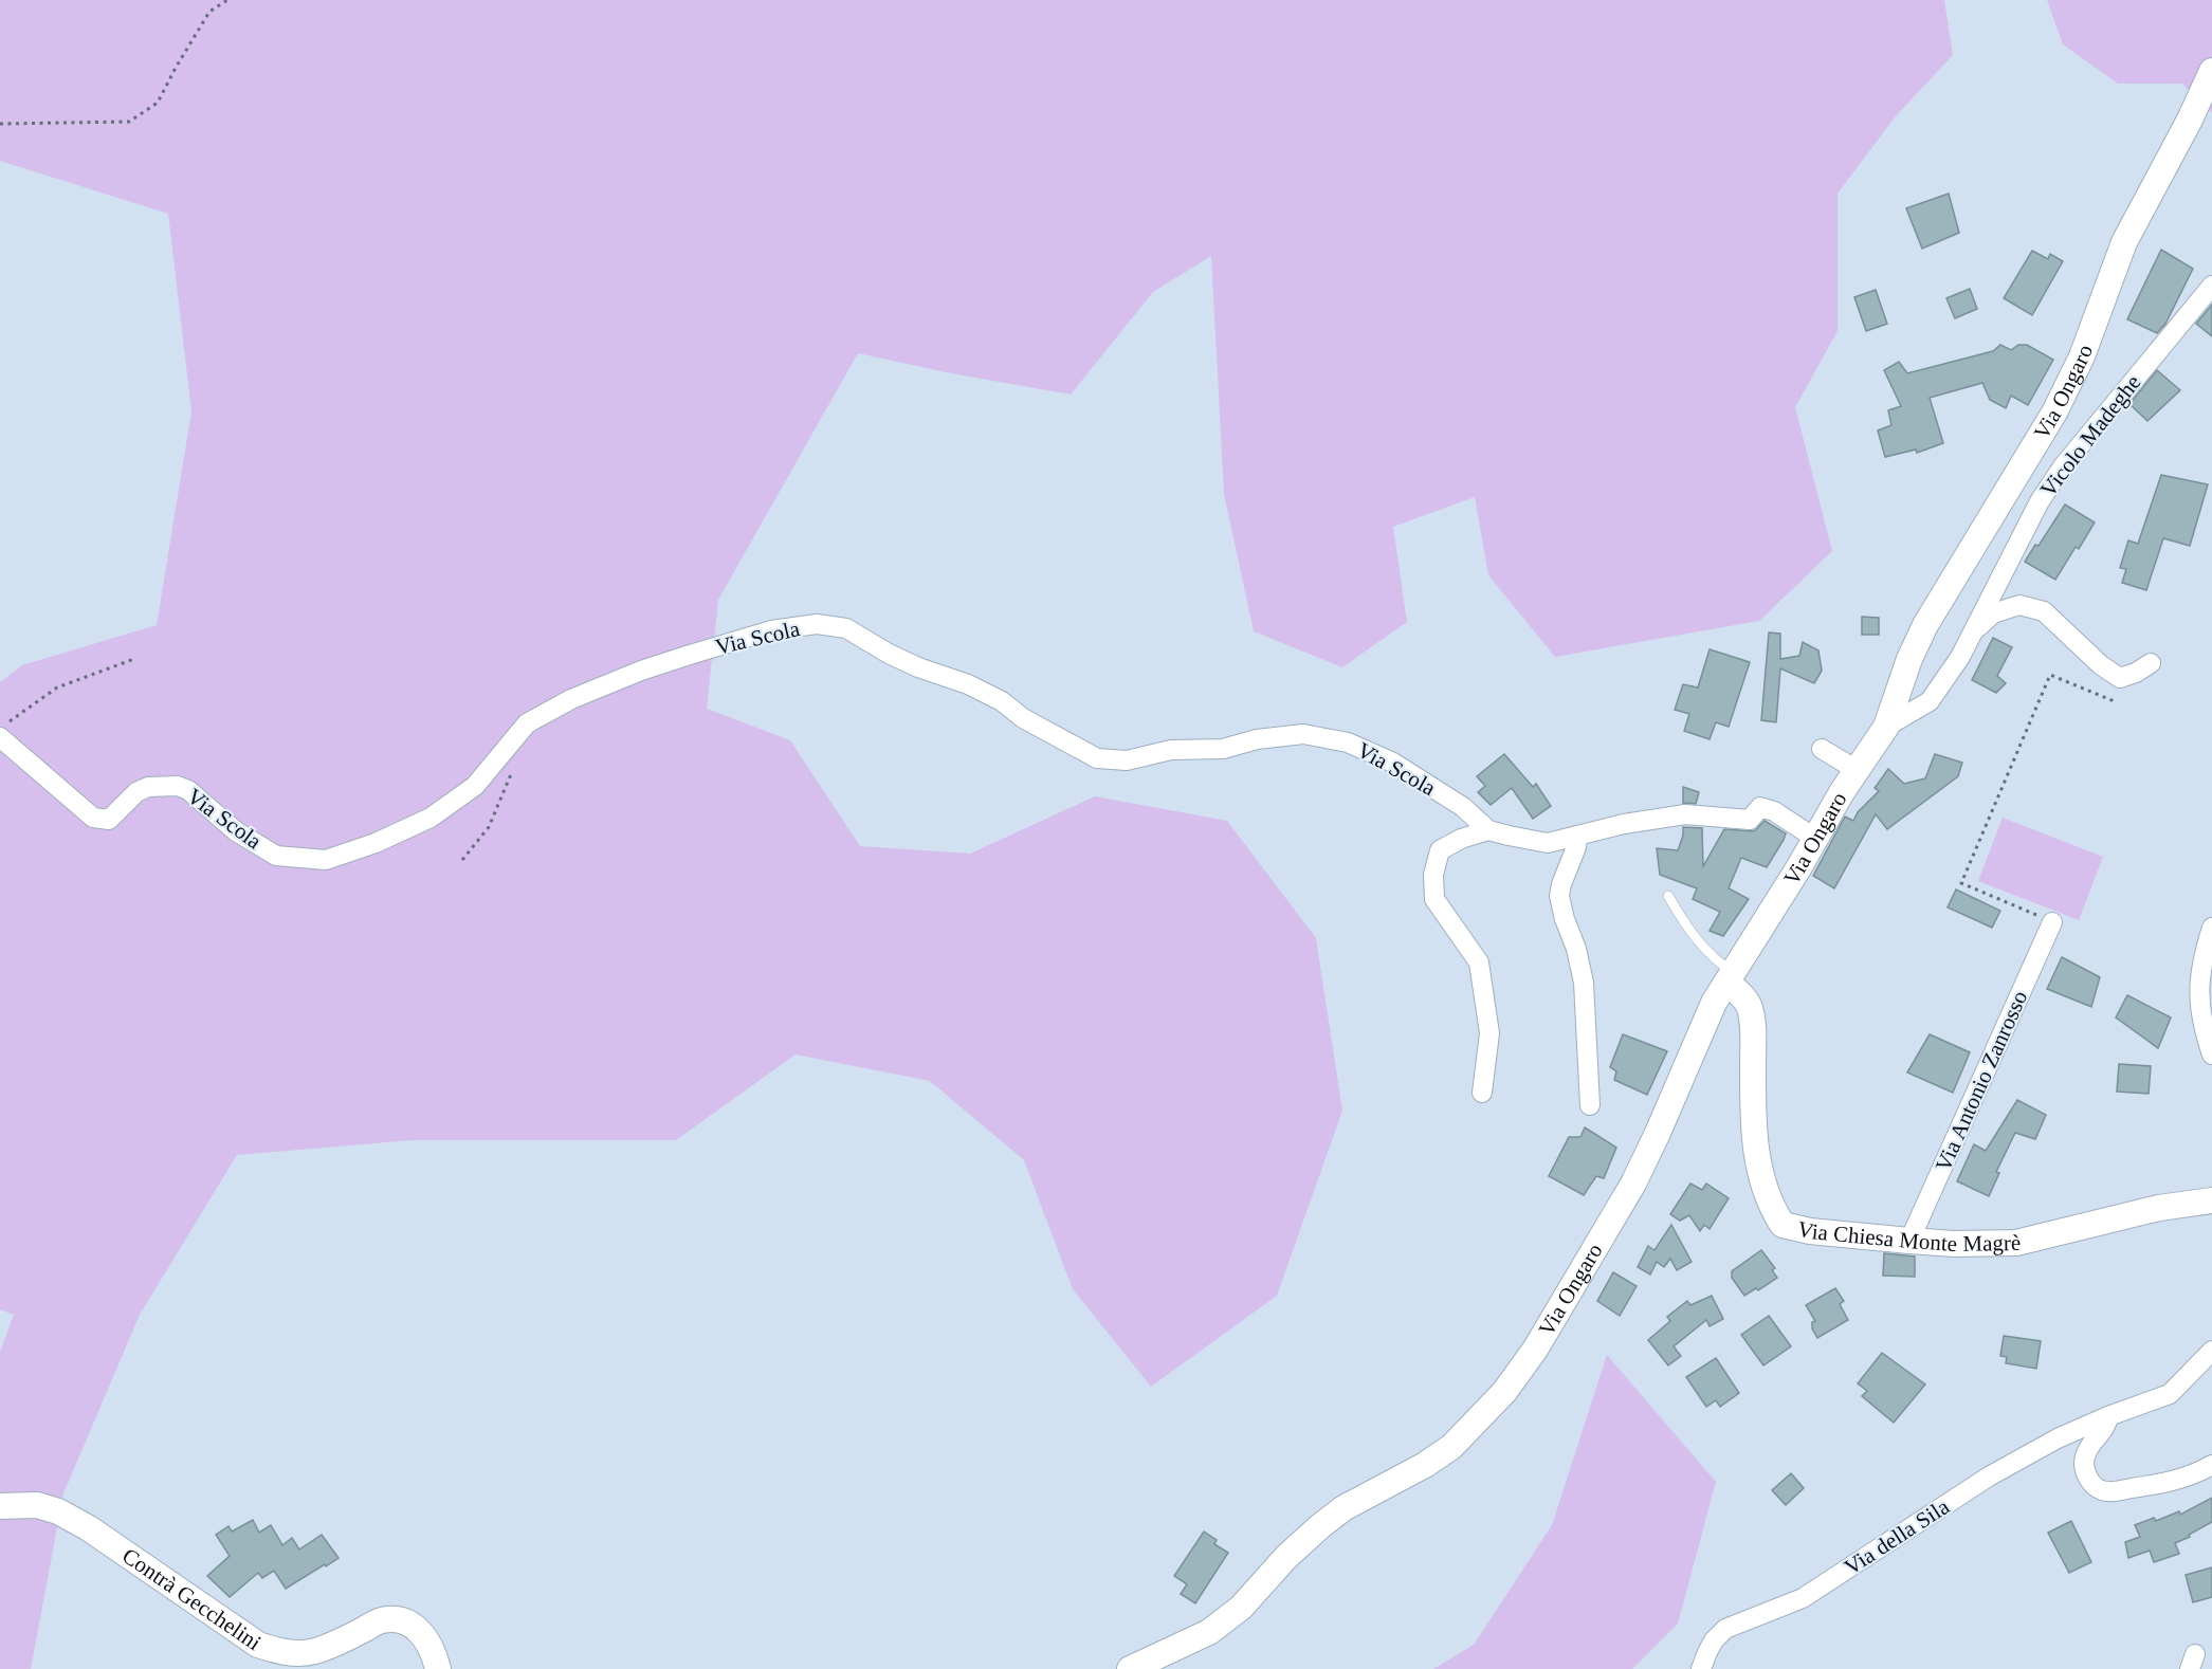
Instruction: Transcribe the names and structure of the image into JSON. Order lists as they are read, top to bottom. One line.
{"streets":{"main road":["Via Ongaro","Via Chiesa Monte Magrè","Contrà Gecchelini"],"street":["Vicolo Madeghe","Via Scola","Via Antonio Zanrosso","Via della Sila"]},"crossings":[["Via Ongaro","Vicolo Madeghe"],["Via Ongaro","Via Chiesa Monte Magrè"],["Via Antonio Zanrosso","Via Chiesa Monte Magrè"]]}
